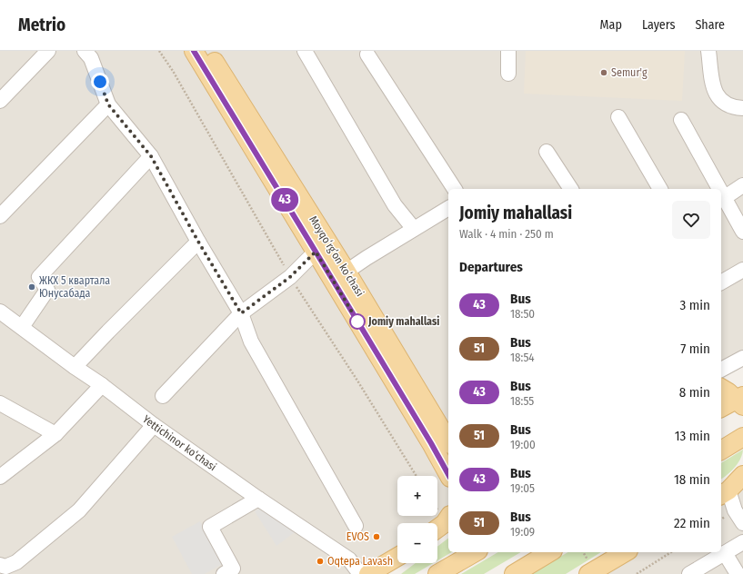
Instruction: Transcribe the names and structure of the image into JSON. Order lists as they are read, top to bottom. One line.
{"streets":{"main road":["Moyqoʻrgʻon koʻchasi"],"street":["Yettichinor ko‘chasi"]},"places":["Semur'g","ЖКХ 5 квартала Юнусабада","Jomiy mahallasi","EVOS","Oqtepa Lavash"],"lines":["bus line 43"],"page":{"header":"Metrio","nav":["Map","Layers","Share"],"on_map":"43","heading":[["Jomiy mahallasi","Walk · 4 min · 250 m"],"Departures"],"list":[{"mark":"43","name":"Bus","note":"18:50","value":"3 min"},{"mark":"51","name":"Bus","note":"18:54","value":"7 min"},{"mark":"43","name":"Bus","note":"18:55","value":"8 min"},{"mark":"51","name":"Bus","note":"19:00","value":"13 min"},{"mark":"43","name":"Bus","note":"19:05","value":"18 min"},{"mark":"51","name":"Bus","note":"19:09","value":"22 min"}],"map_buttons":["+","−"]}}
